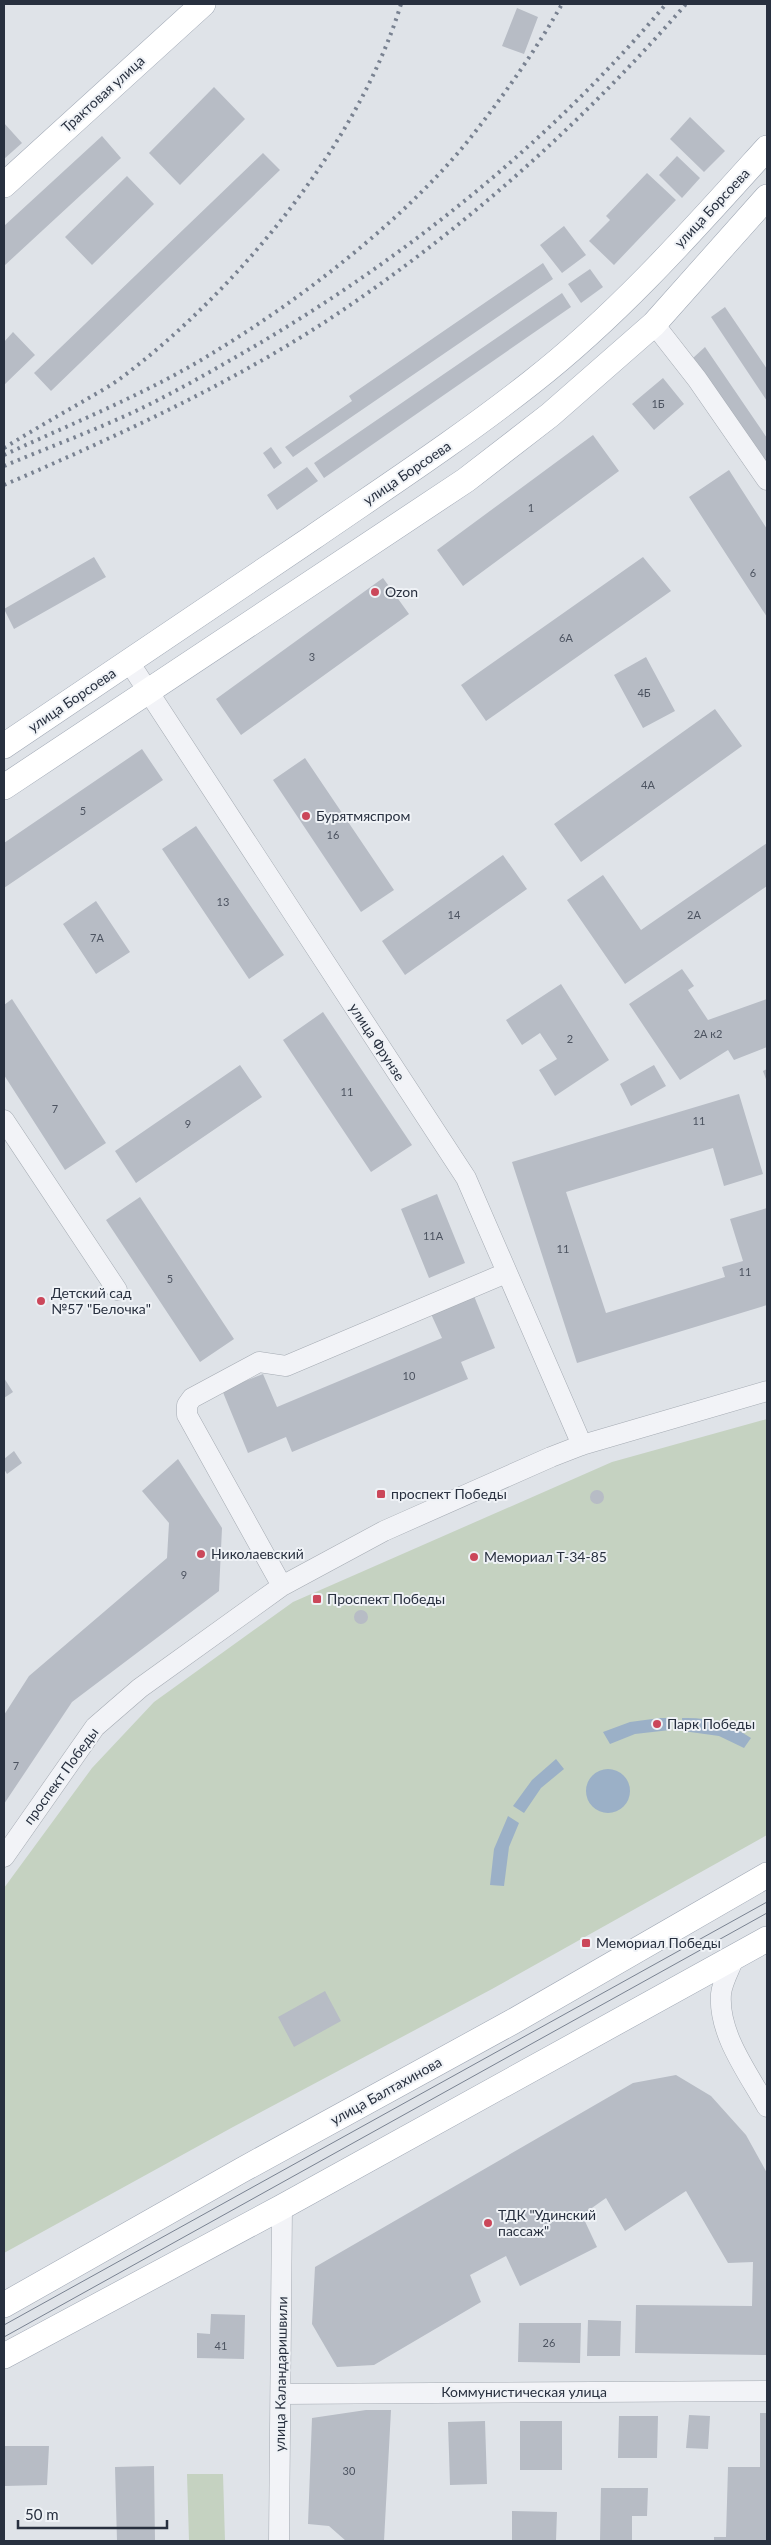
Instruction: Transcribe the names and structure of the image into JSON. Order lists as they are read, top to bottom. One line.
{"streets":{"main road":["Трактовая улица","улица Борсоева","улица Балтахинова"],"street":["улица Фрунзе","проспект Победы","улица Каландаришвили","Коммунистическая улица"]},"crossings":[["улица Борсоева","улица Фрунзе"],["улица Фрунзе","проспект Победы"],["улица Каландаришвили","Коммунистическая улица"]],"places":{"other":["Ozon","Бурятмяспром","Детский сад №57 \"Белочка\"","Николаевский","Мемориал Т-34-85","Парк Победы","ТДК \"Удинский пассаж\""],"transit":["проспект Победы","Проспект Победы","Мемориал Победы"]},"house_numbers":["1Б","1","6","6А","3","4Б","4А","5","16","13","14","2А","7А","2А к2","2","11","7","11","9","11А","11","11","5","10","9","7","26","41","30"],"scale_bar":"50 m"}
